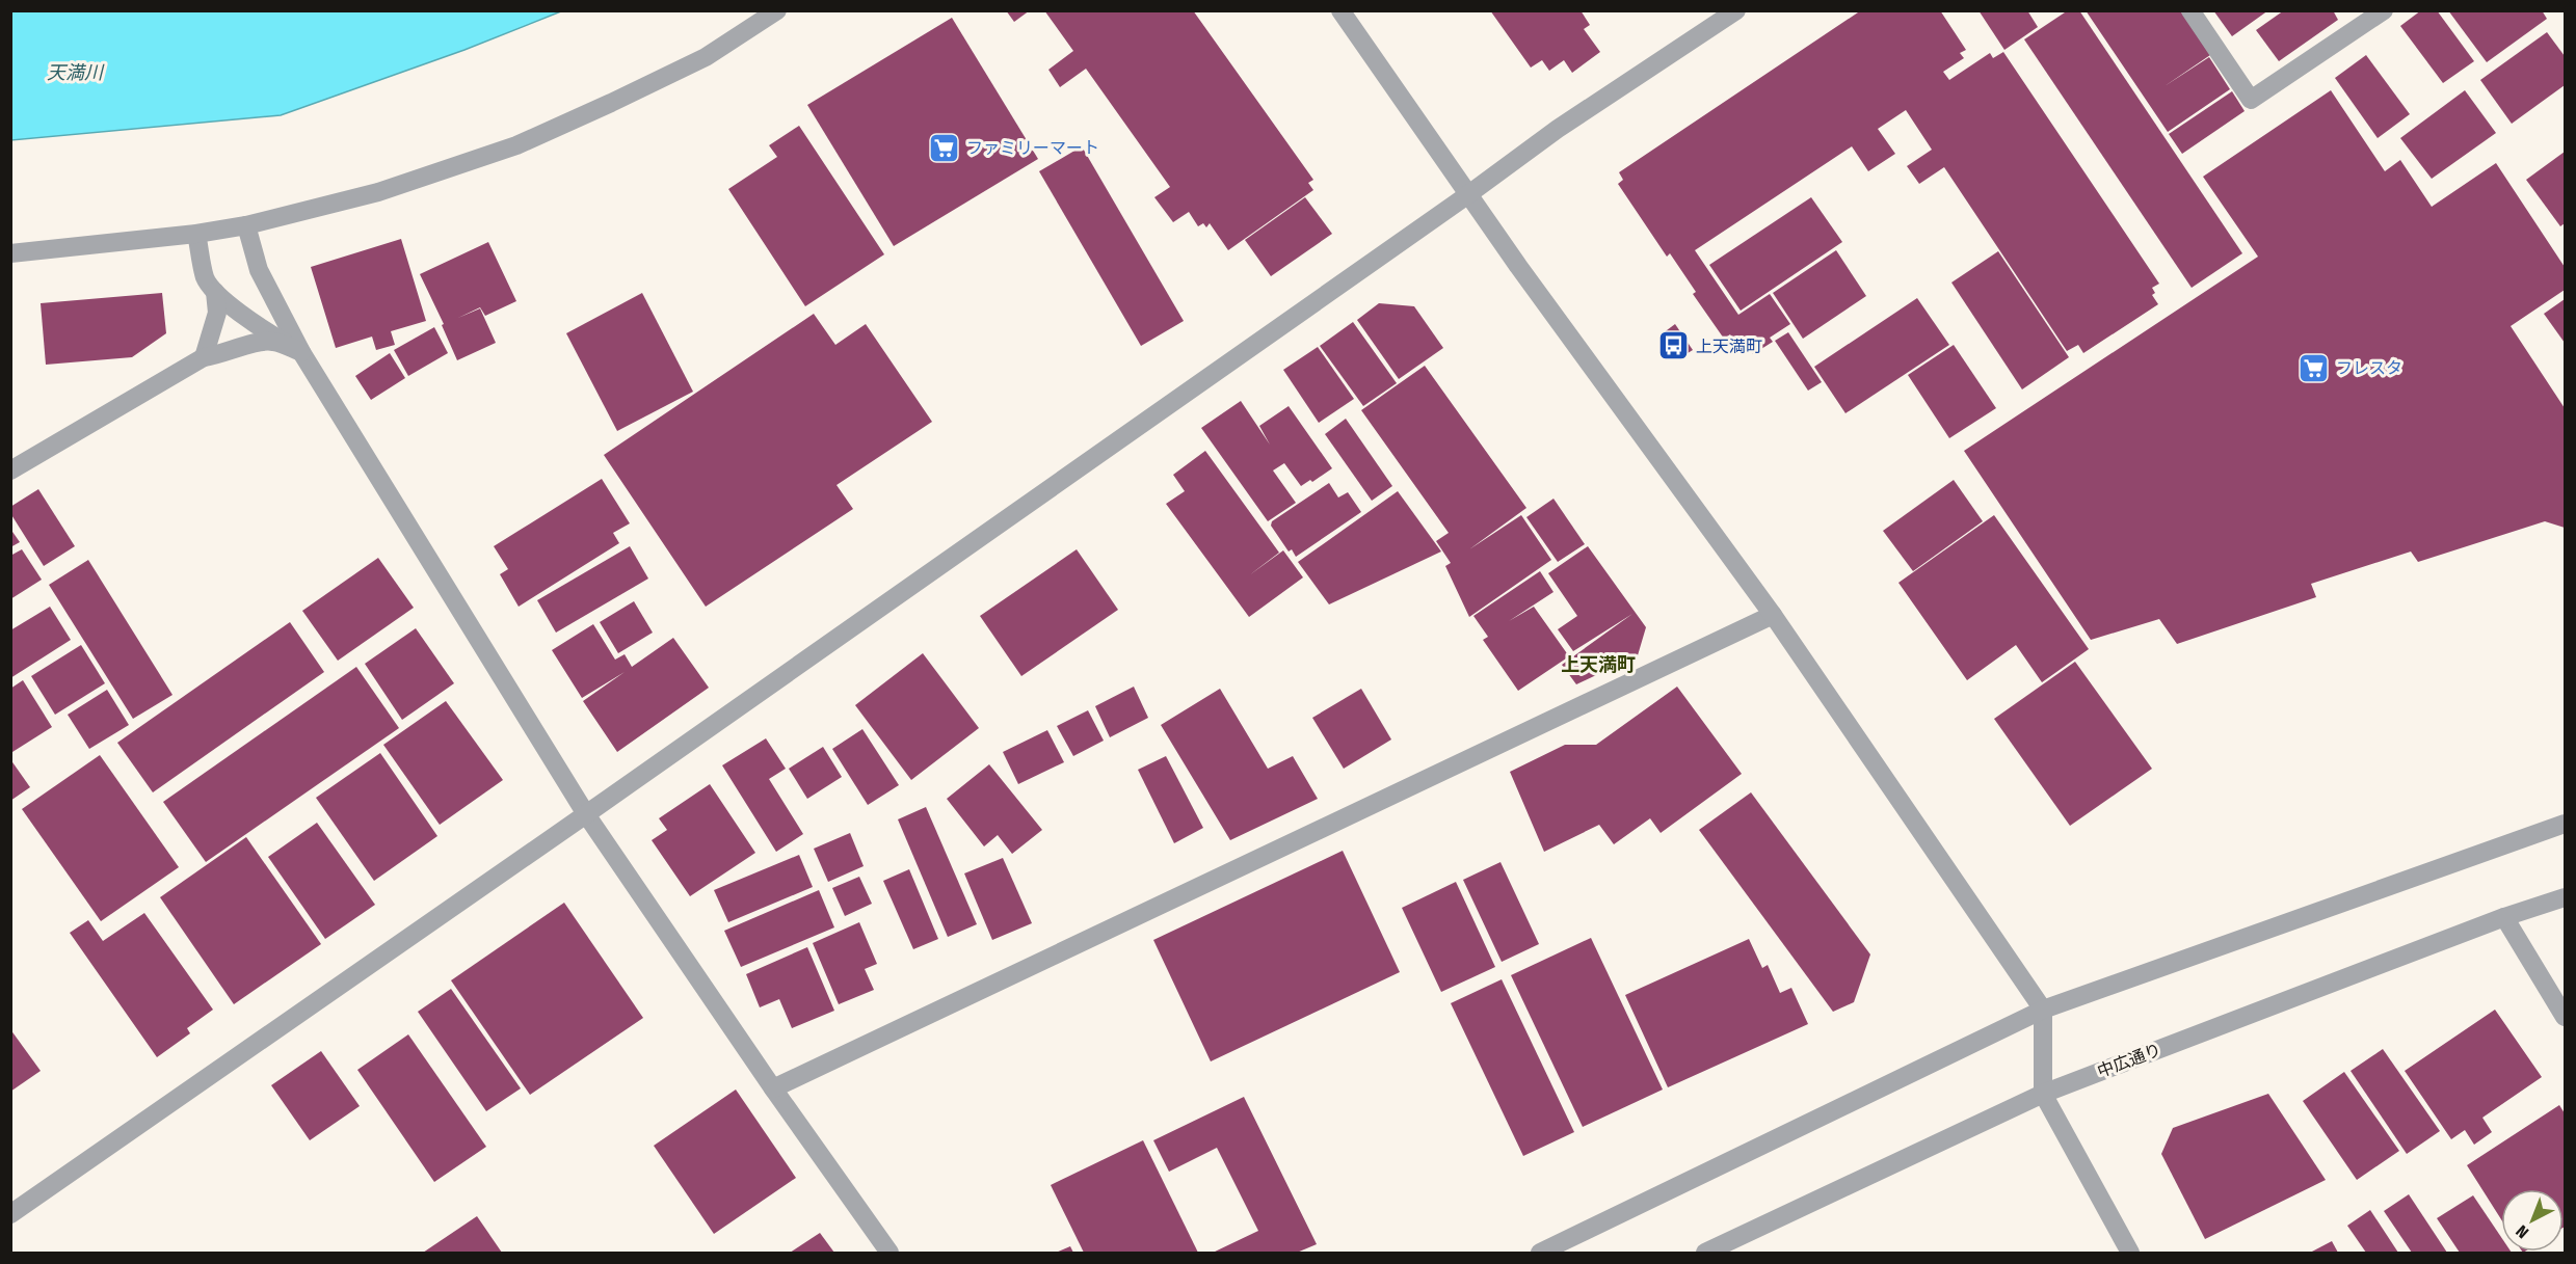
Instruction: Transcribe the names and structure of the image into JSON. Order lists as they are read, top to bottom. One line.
{"streets":{"street":["中広通り"]},"districts":["上天満町"],"water":["天満川"],"places":{"supermarket":["ファミリーマート","フレスタ"],"bus stop":["上天満町"]},"north":"bottom left"}
